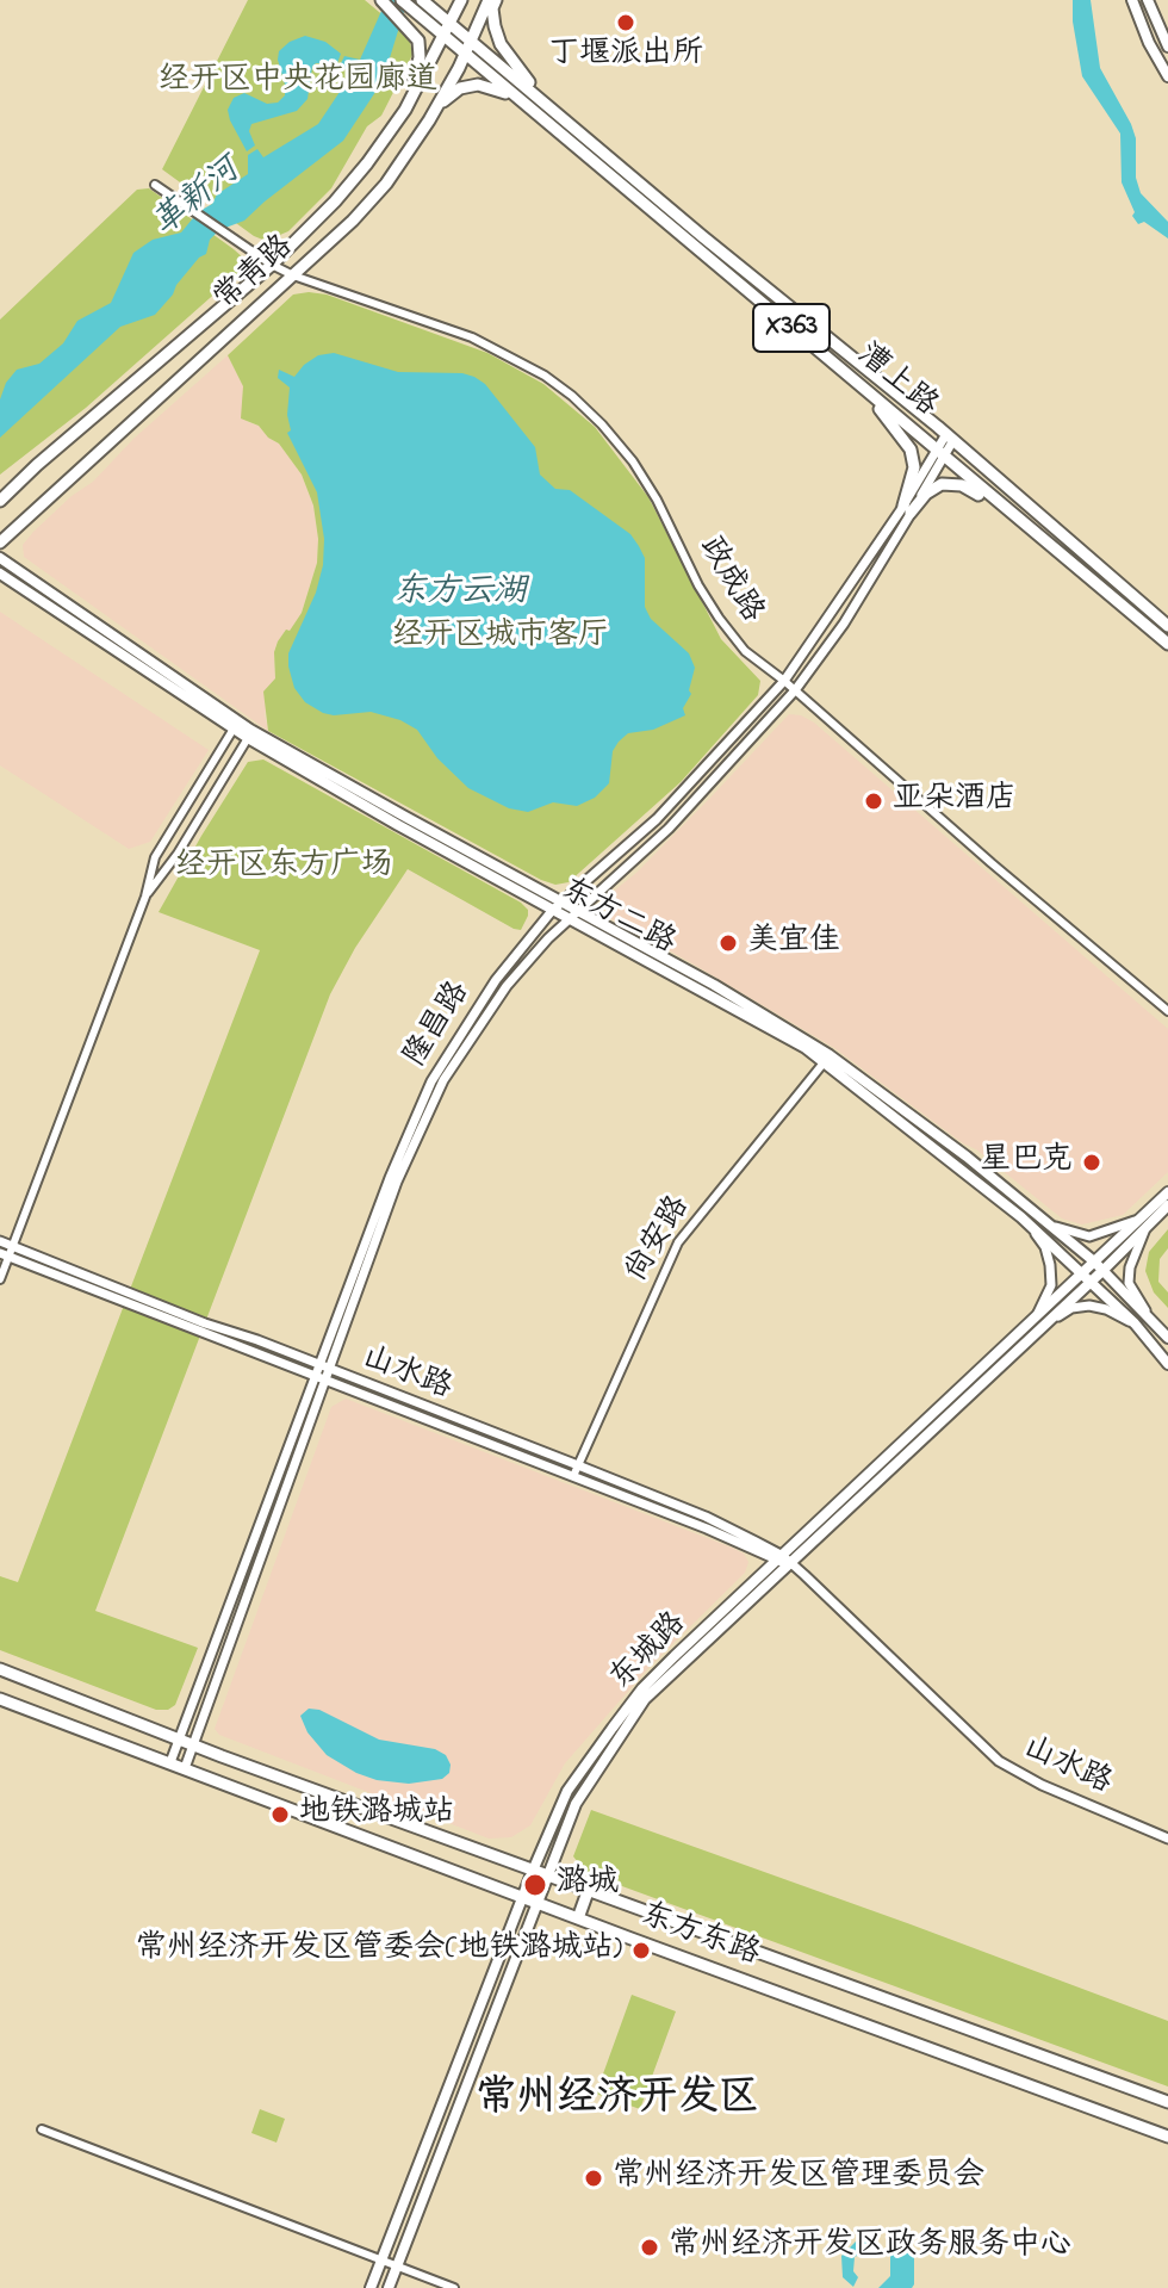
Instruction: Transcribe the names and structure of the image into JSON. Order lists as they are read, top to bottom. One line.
{"streets":{"main road":["常青路","X363","漕上路","东方二路","东城路","东方东路"],"street":["政成路","隆昌路","尚安路","山水路"]},"crossings":[["常青路","X363"],["常青路","漕上路"],["常青路","政成路"],["X363","漕上路"],["漕上路","隆昌路"],["政成路","隆昌路"],["东方二路","隆昌路"],["东方二路","尚安路"],["东方二路","东城路"],["隆昌路","山水路"],["隆昌路","东方东路"],["尚安路","山水路"],["山水路","东城路"],["东城路","东方东路"]],"districts":["常州经济开发区"],"water":["革新河","东方云湖"],"parks":["经开区中央花园廊道","经开区城市客厅","经开区东方广场"],"places":["丁堰派出所","亚朵酒店","美宜佳","星巴克","地铁潞城站","潞城","常州经济开发区管委会(地铁潞城站)","常州经济开发区管理委员会","常州经济开发区政务服务中心"]}
